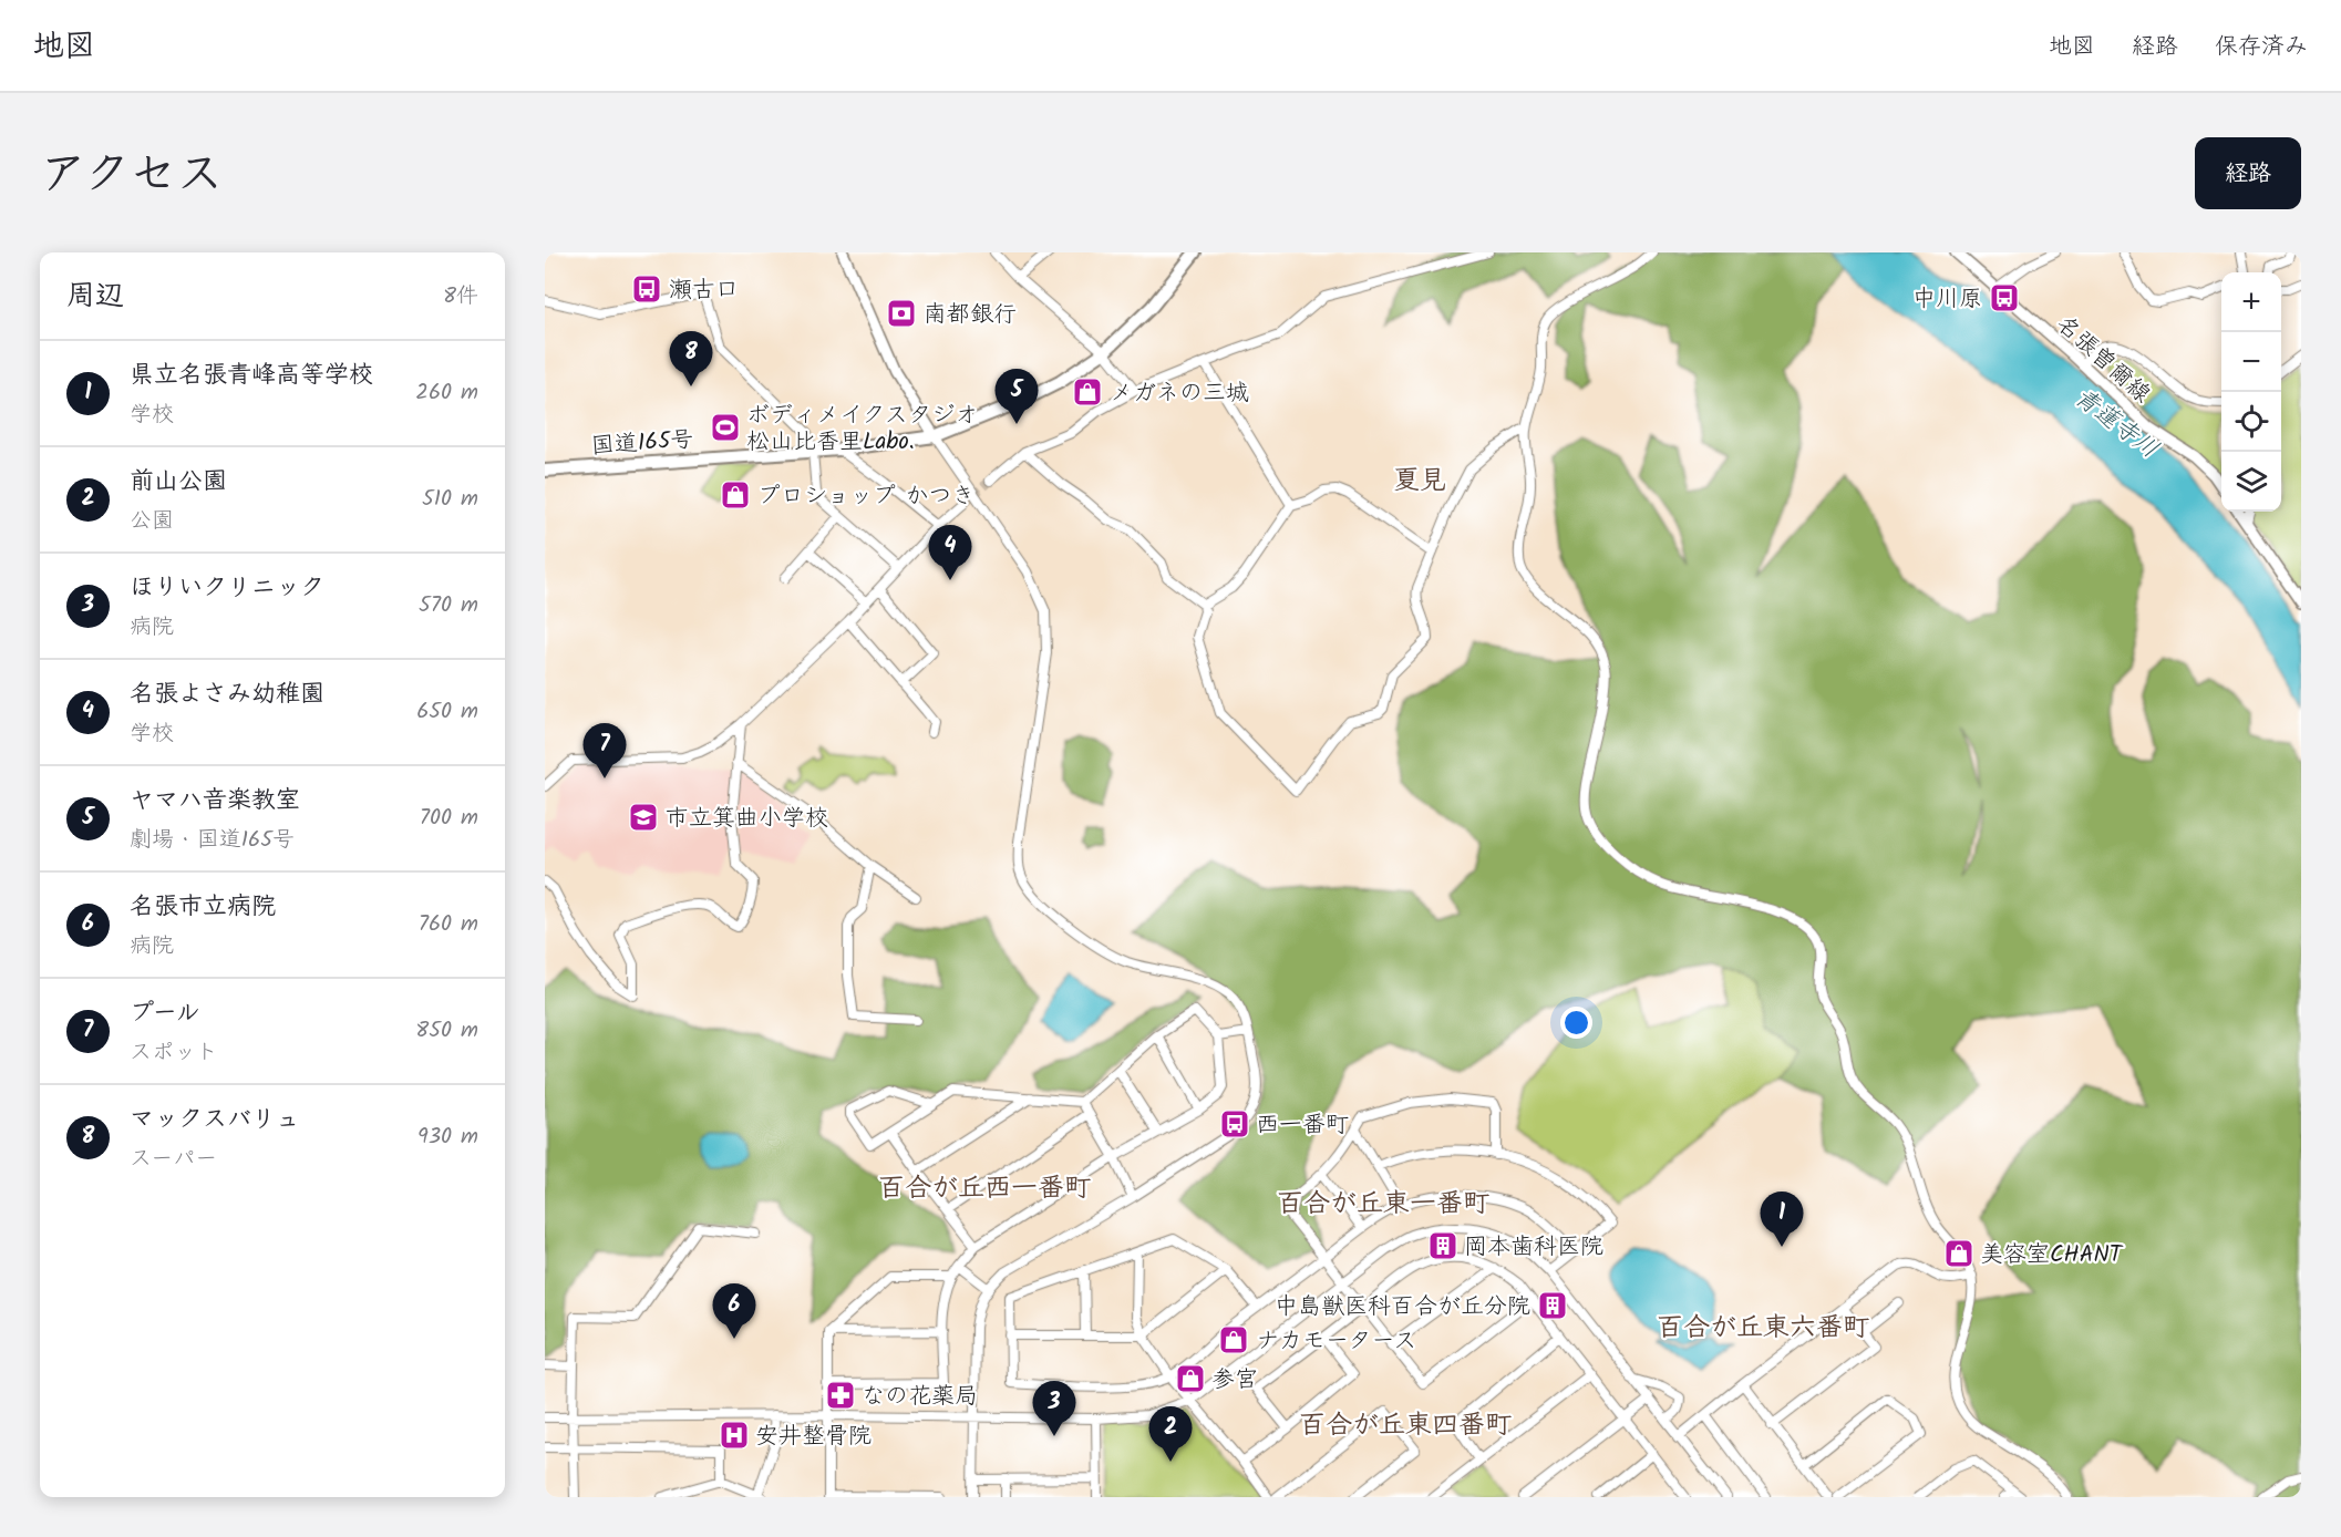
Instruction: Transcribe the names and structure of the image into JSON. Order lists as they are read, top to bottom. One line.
{"streets":{"highway":["国道165号"],"main road":["名張曽爾線"]},"districts":["夏見","百合が丘西一番町","百合が丘東一番町","百合が丘東六番町","百合が丘東四番町"],"water":["青蓮寺川"],"places":{"bus stop":["瀬古口","中川原","西一番町"],"bank":["南都銀行"],"shop":["メガネの三城","プロショップ かつき","美容室CHANT","ナカモータース","参宮"],"sports":["ボディメイクスタジオ 松山比香里Labo."],"school or university":["市立箕曲小学校"],"building":["岡本歯科医院","中島獣医科百合が丘分院"],"pharmacy":["なの花薬局"],"hospital":["安井整骨院"]},"page":{"header":"地図","nav":["地図","経路","保存済み"],"title":"アクセス","buttons":"経路","heading":["周辺","8件"],"map_buttons":["+","−"],"pins":["8","5","4","7","1","6","3","2"],"list":[{"mark":"1","name":"県立名張青峰高等学校","note":"学校","value":"260 m"},{"mark":"2","name":"前山公園","note":"公園","value":"510 m"},{"mark":"3","name":"ほりいクリニック","note":"病院","value":"570 m"},{"mark":"4","name":"名張よさみ幼稚園","note":"学校","value":"650 m"},{"mark":"5","name":"ヤマハ音楽教室","note":"劇場 · 国道165号","value":"700 m"},{"mark":"6","name":"名張市立病院","note":"病院","value":"760 m"},{"mark":"7","name":"プール","note":"スポット","value":"850 m"},{"mark":"8","name":"マックスバリュ","note":"スーパー","value":"930 m"}]}}
